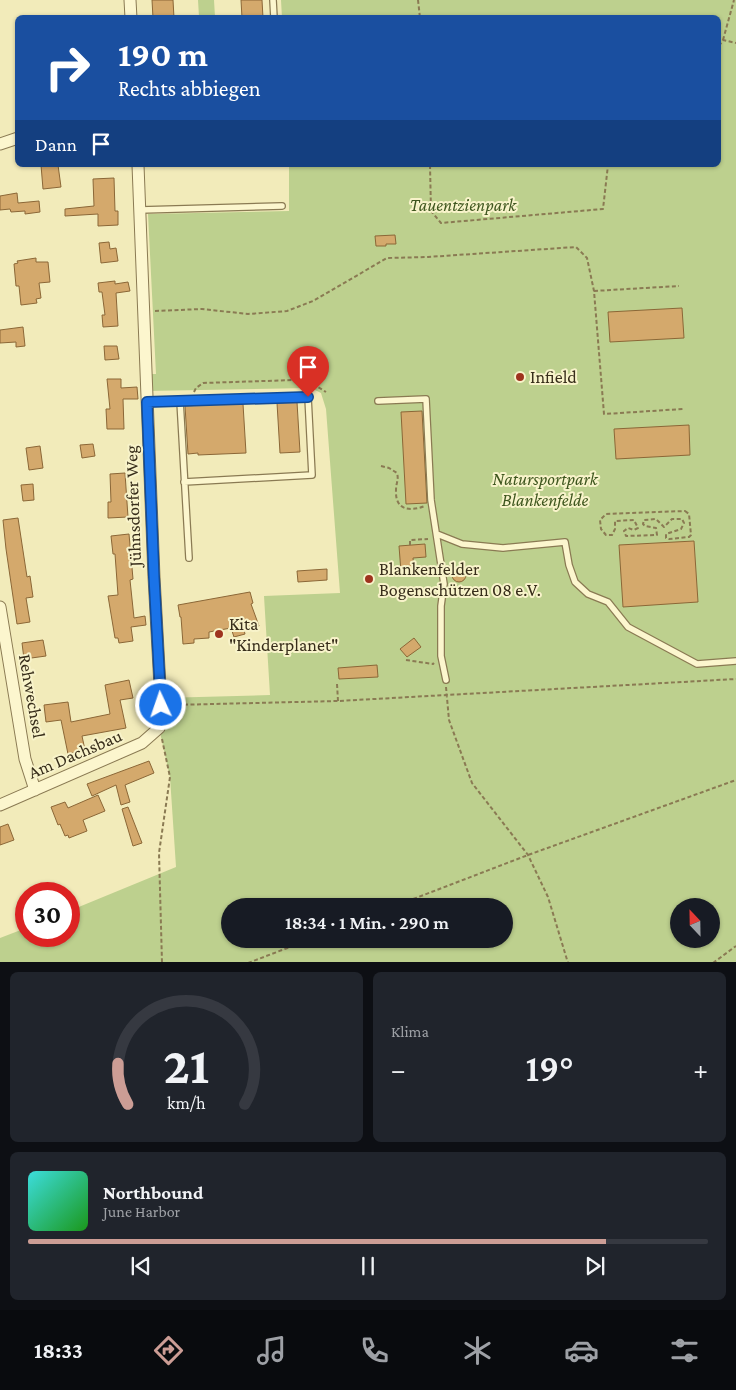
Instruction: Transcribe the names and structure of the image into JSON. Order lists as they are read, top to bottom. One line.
{"streets":{"street":["Jühnsdorfer Weg","Rehwechsel","Am Dachsbau"]},"crossings":[["Jühnsdorfer Weg","Am Dachsbau"],["Rehwechsel","Am Dachsbau"]],"parks":["Tauentzienpark","Natursportpark Blankenfelde"],"places":["Infield","Blankenfelder Bogenschützen 08 e.V.","Kita \"Kinderplanet\""],"north":"top","page":{"turn":["190 m","Rechts abbiegen"],"then":"Dann","limit":"30","trip":"18:34 · 1 Min. · 290 m","tile":"Klima","heat":["−","19°","+"],"song":["Northbound","June Harbor"],"tabs":"18:33","gauge":["21","km/h"]}}
